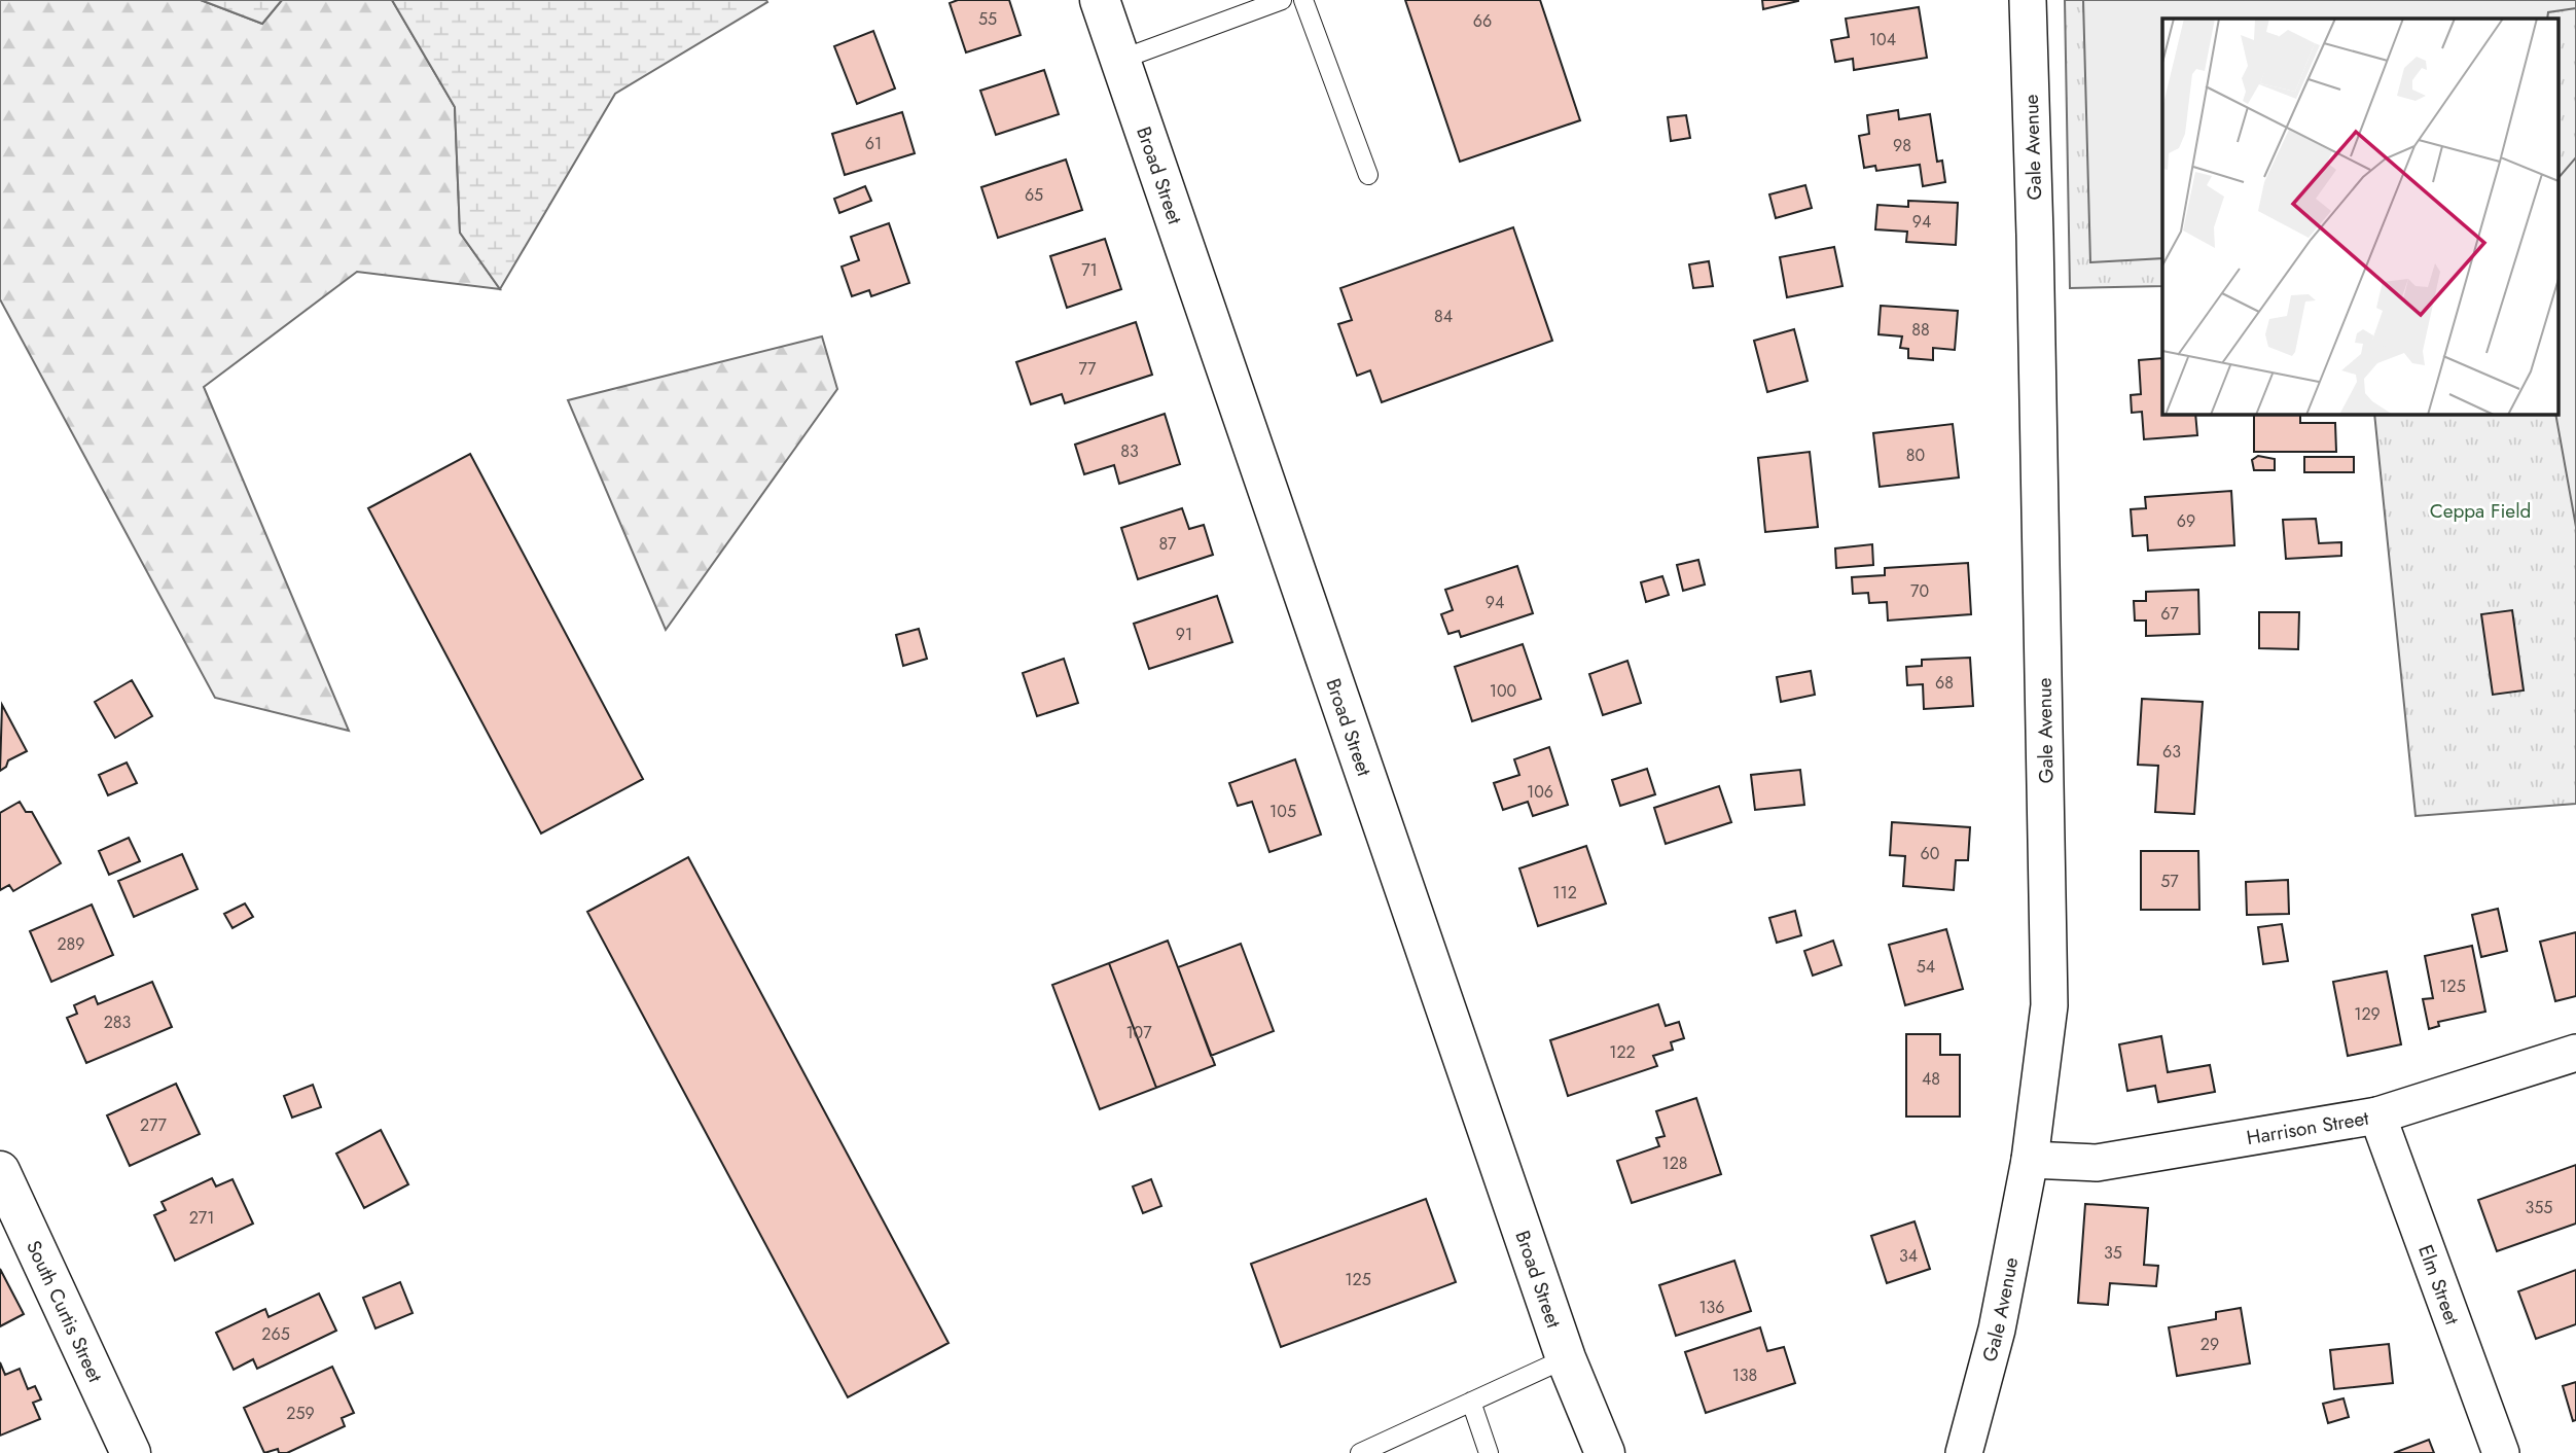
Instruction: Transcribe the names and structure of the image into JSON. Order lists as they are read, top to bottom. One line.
{"streets":{"main road":["Broad Street","South Curtis Street"],"street":["Gale Avenue","Harrison Street","Elm Street"]},"crossings":[["Gale Avenue","Harrison Street"],["Harrison Street","Elm Street"]],"parks":["Ceppa Field"],"house_numbers":["55","66","104","61","98","65","94","71","84","88","77","83","80","69","87","70","94","67","91","68","100","63","106","105","60","57","112","289","54","125","129","283","107","122","48","277","128","355","271","35","34","125","136","265","29","138","259"]}
